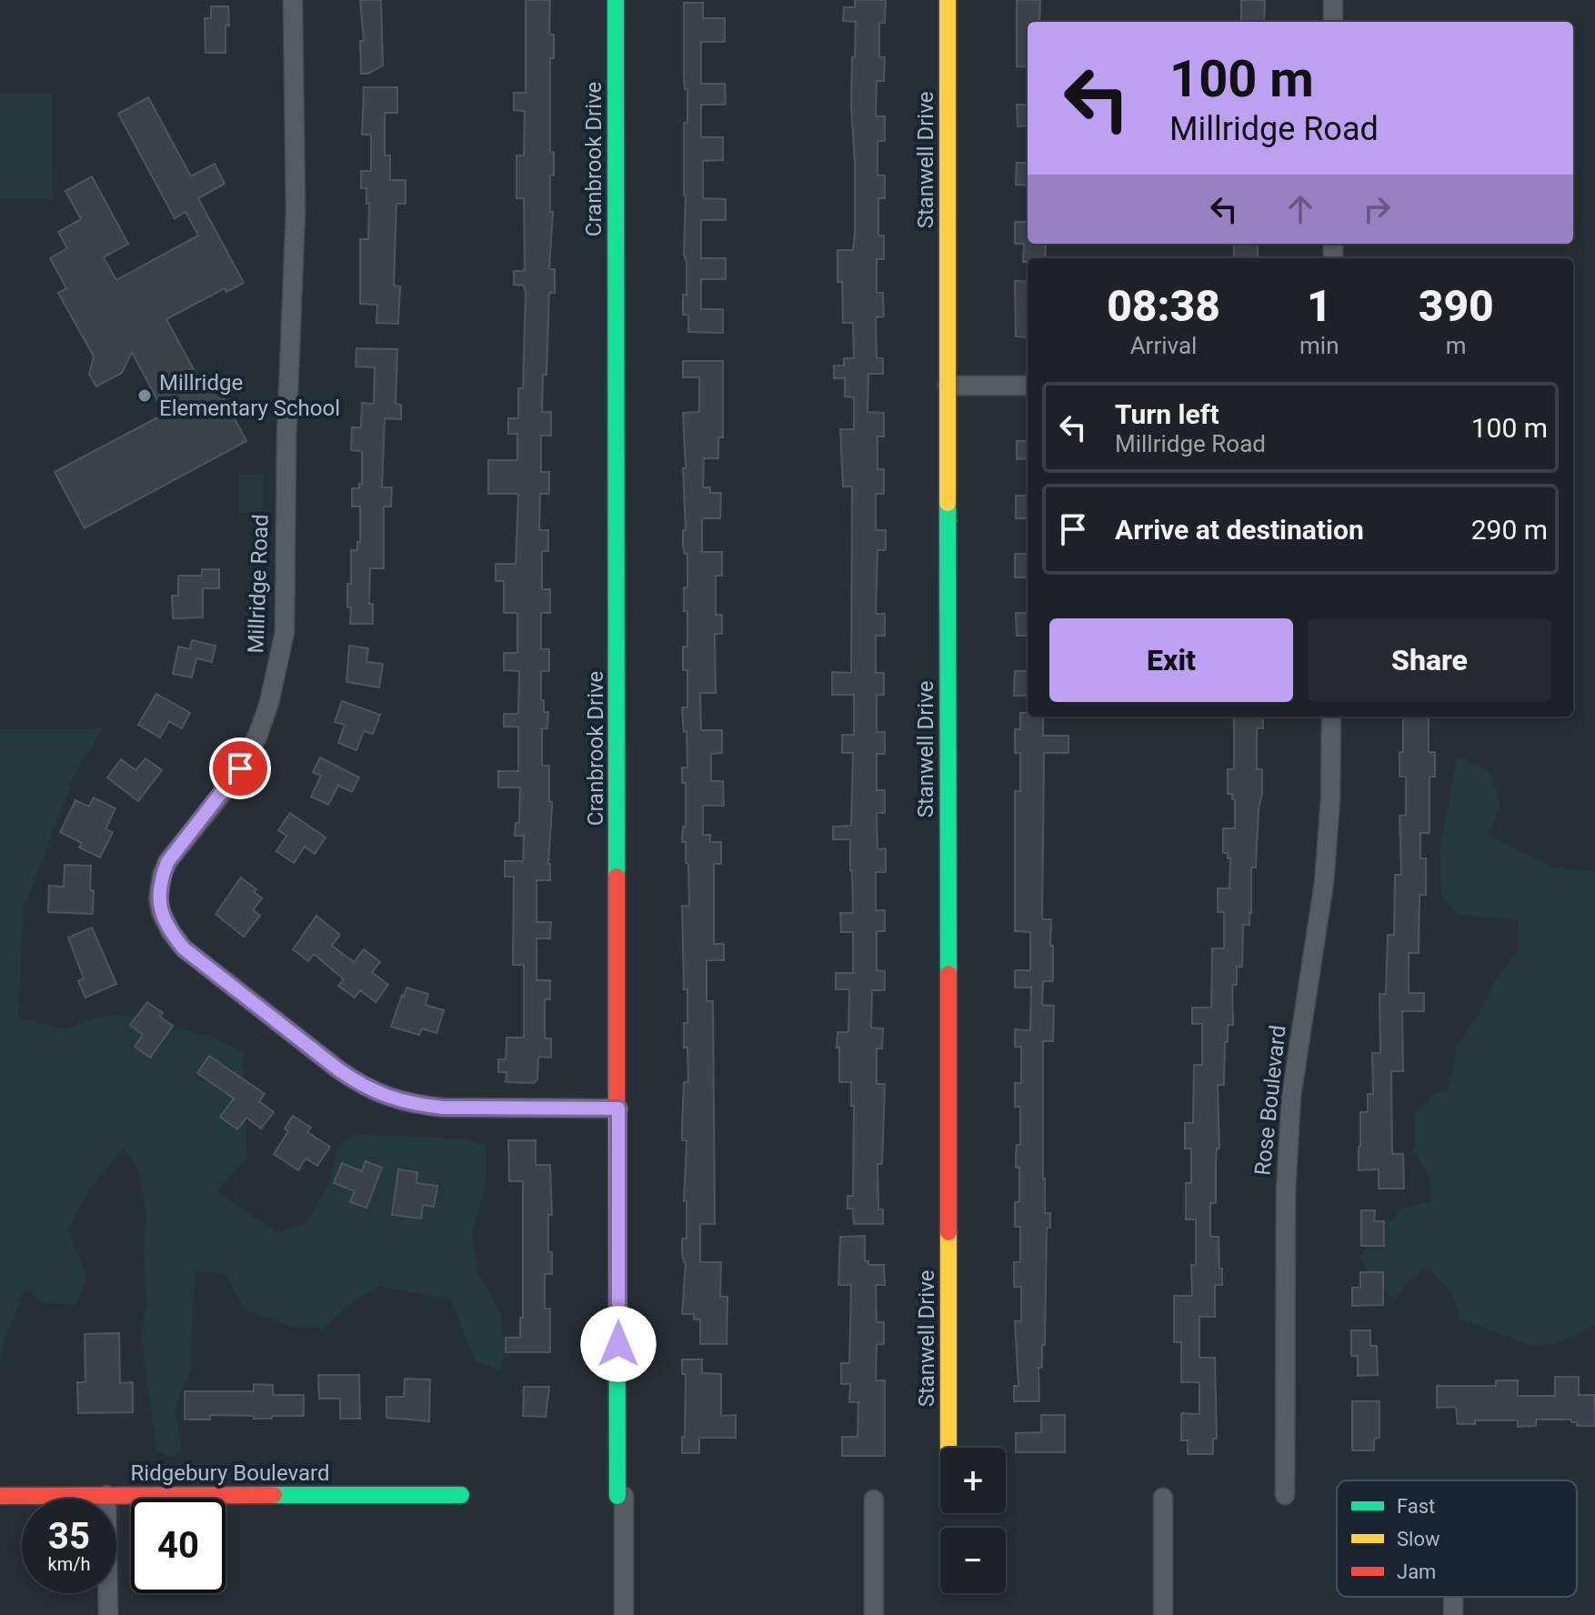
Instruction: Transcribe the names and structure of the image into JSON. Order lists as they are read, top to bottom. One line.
{"streets":{"street":["Cranbrook Drive","Stanwell Drive","Millridge Road","Rose Boulevard","Ridgebury Boulevard"]},"crossings":[["Cranbrook Drive","Millridge Road"]],"places":["Millridge Elementary School"],"legend":["Fast","Slow","Jam"],"page":{"turn":["100 m","Millridge Road"],"eta":["08:38","Arrival","1","min","390","m"],"list":[{"name":"Turn left","note":"Millridge Road","value":"100 m"},{"name":"Arrive at destination","value":"290 m"}],"buttons":["Exit","Share"],"map_buttons":["+","−"],"speed":"35 km/h","limit":"40"}}
